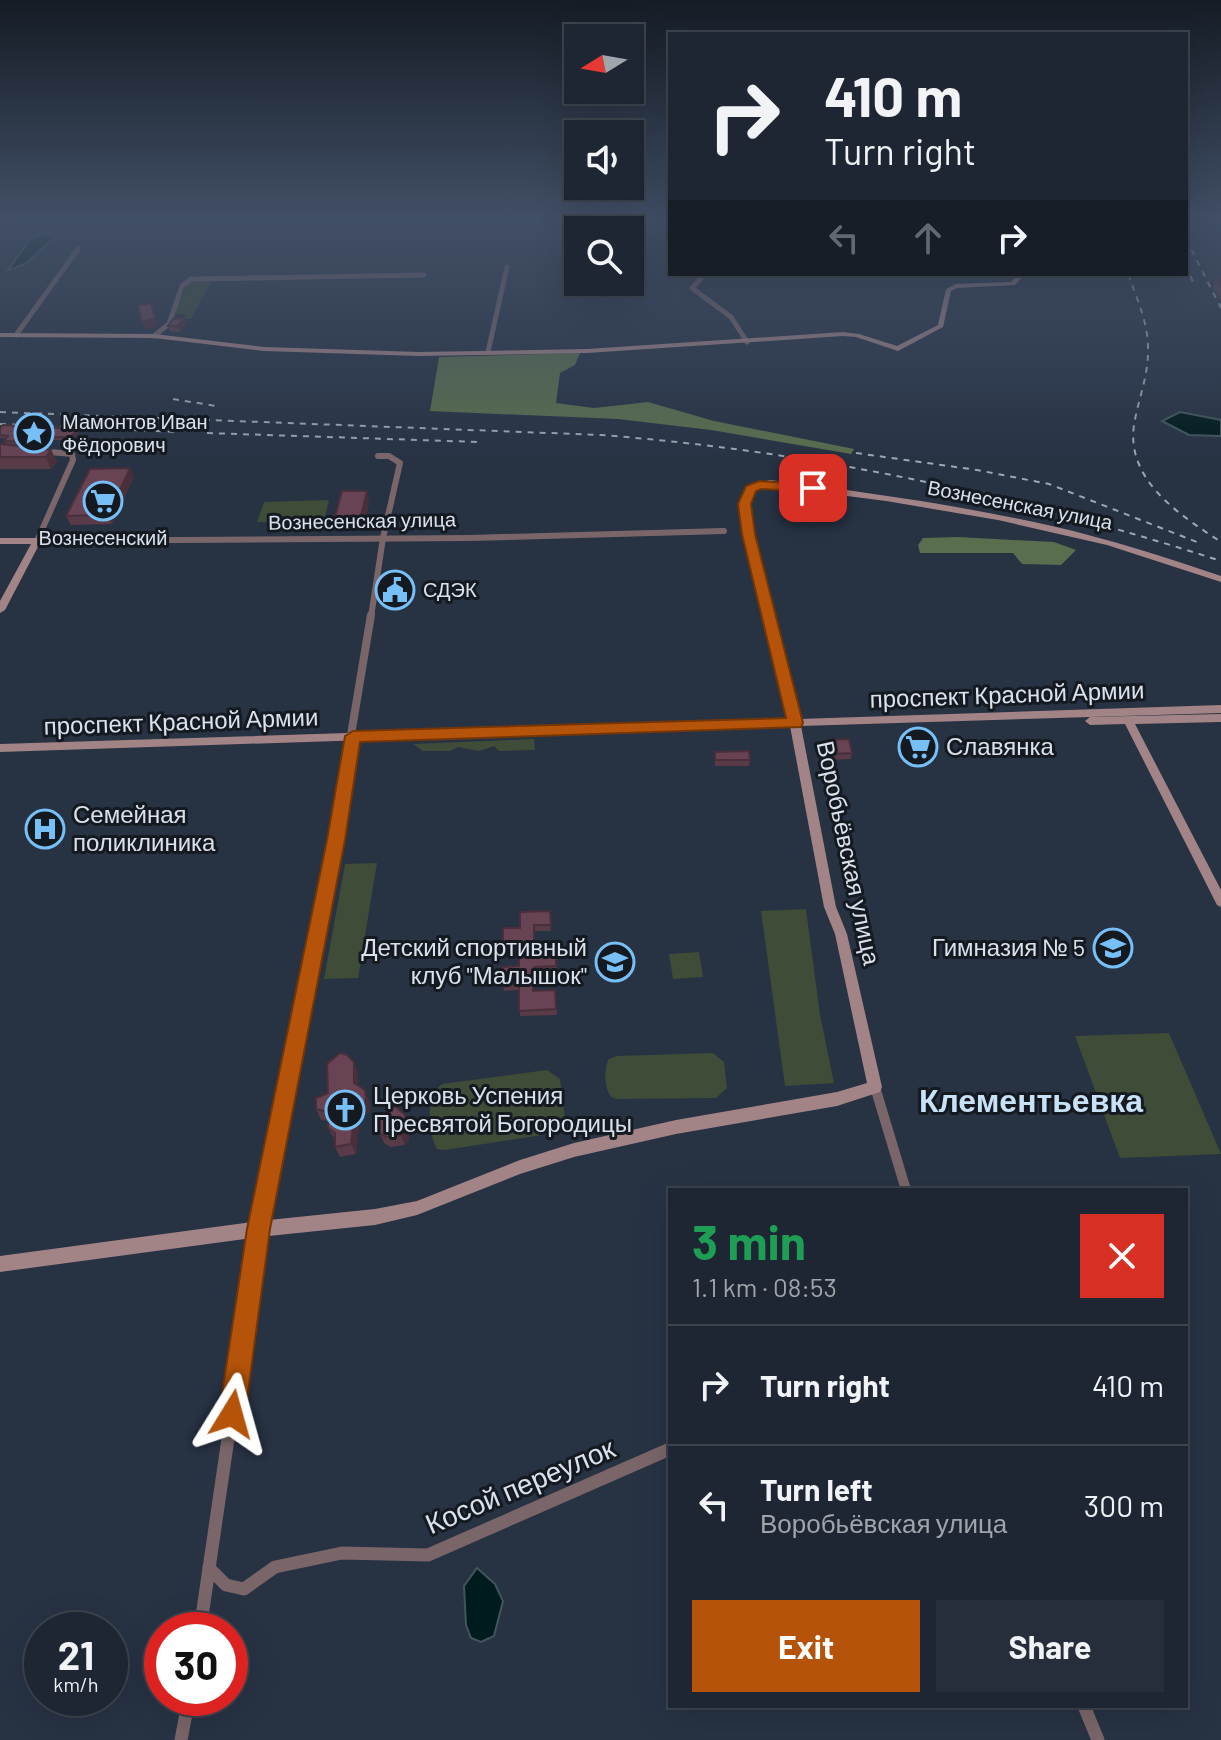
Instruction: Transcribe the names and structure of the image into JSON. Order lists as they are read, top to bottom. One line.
{"streets":{"street":["Вознесенская улица","проспект Красной Армии","Воробьёвская улица","Косой переулок"]},"crossings":[["Вознесенская улица","Воробьёвская улица"],["проспект Красной Армии","Воробьёвская улица"]],"districts":["Клементьевка"],"places":{"place":["Мамонтов Иван Фёдорович"],"supermarket":["Вознесенский","Славянка"],"public building":["СДЭК"],"hospital":["Семейная поликлиника"],"school or university":["Гимназия № 5","Детский спортивный клуб \"Малышок\""],"church":["Церковь Успения Пресвятой Богородицы"]},"north":"left","page":{"turn":["410 m","Turn right"],"heading":["3 min","1.1 km · 08:53"],"list":[{"name":"Turn right","value":"410 m"},{"name":"Turn left","note":"Воробьёвская улица","value":"300 m"}],"buttons":["Exit","Share"],"speed":"21 km/h","limit":"30"}}
